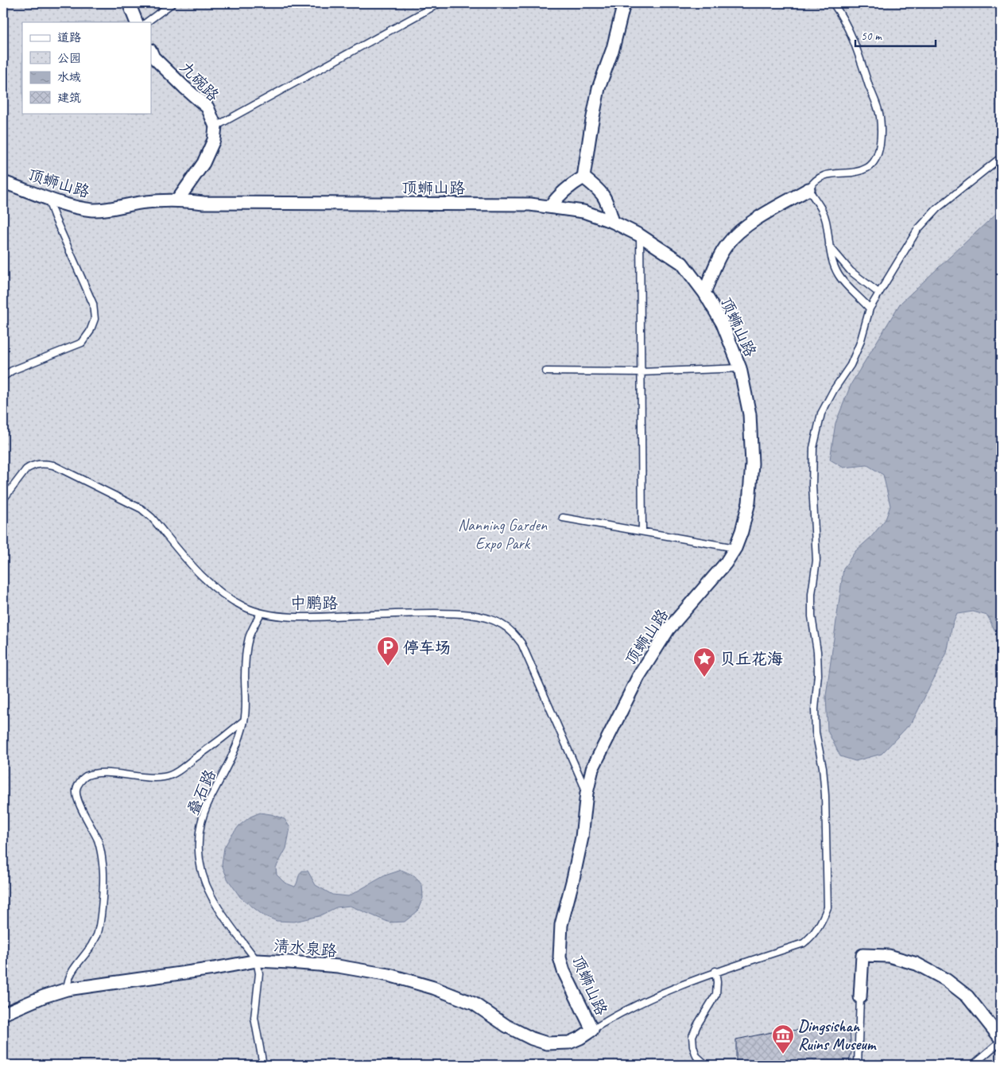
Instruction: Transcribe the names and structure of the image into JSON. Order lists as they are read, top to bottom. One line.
{"streets":{"street":["九碗路","顶蛳山路","清水泉路"],"lane":["中鹏路","叠石路"]},"crossings":[["九碗路","顶蛳山路"],["顶蛳山路","中鹏路"],["顶蛳山路","清水泉路"],["中鹏路","叠石路"],["叠石路","清水泉路"]],"parks":["Nanning Garden Expo Park"],"places":{"parking":["停车场"],"place":["贝丘花海"],"museum":["Dingsishan Ruins Museum"]},"legend":["道路","公园","水域","建筑"],"scale_bar":"50 m"}
